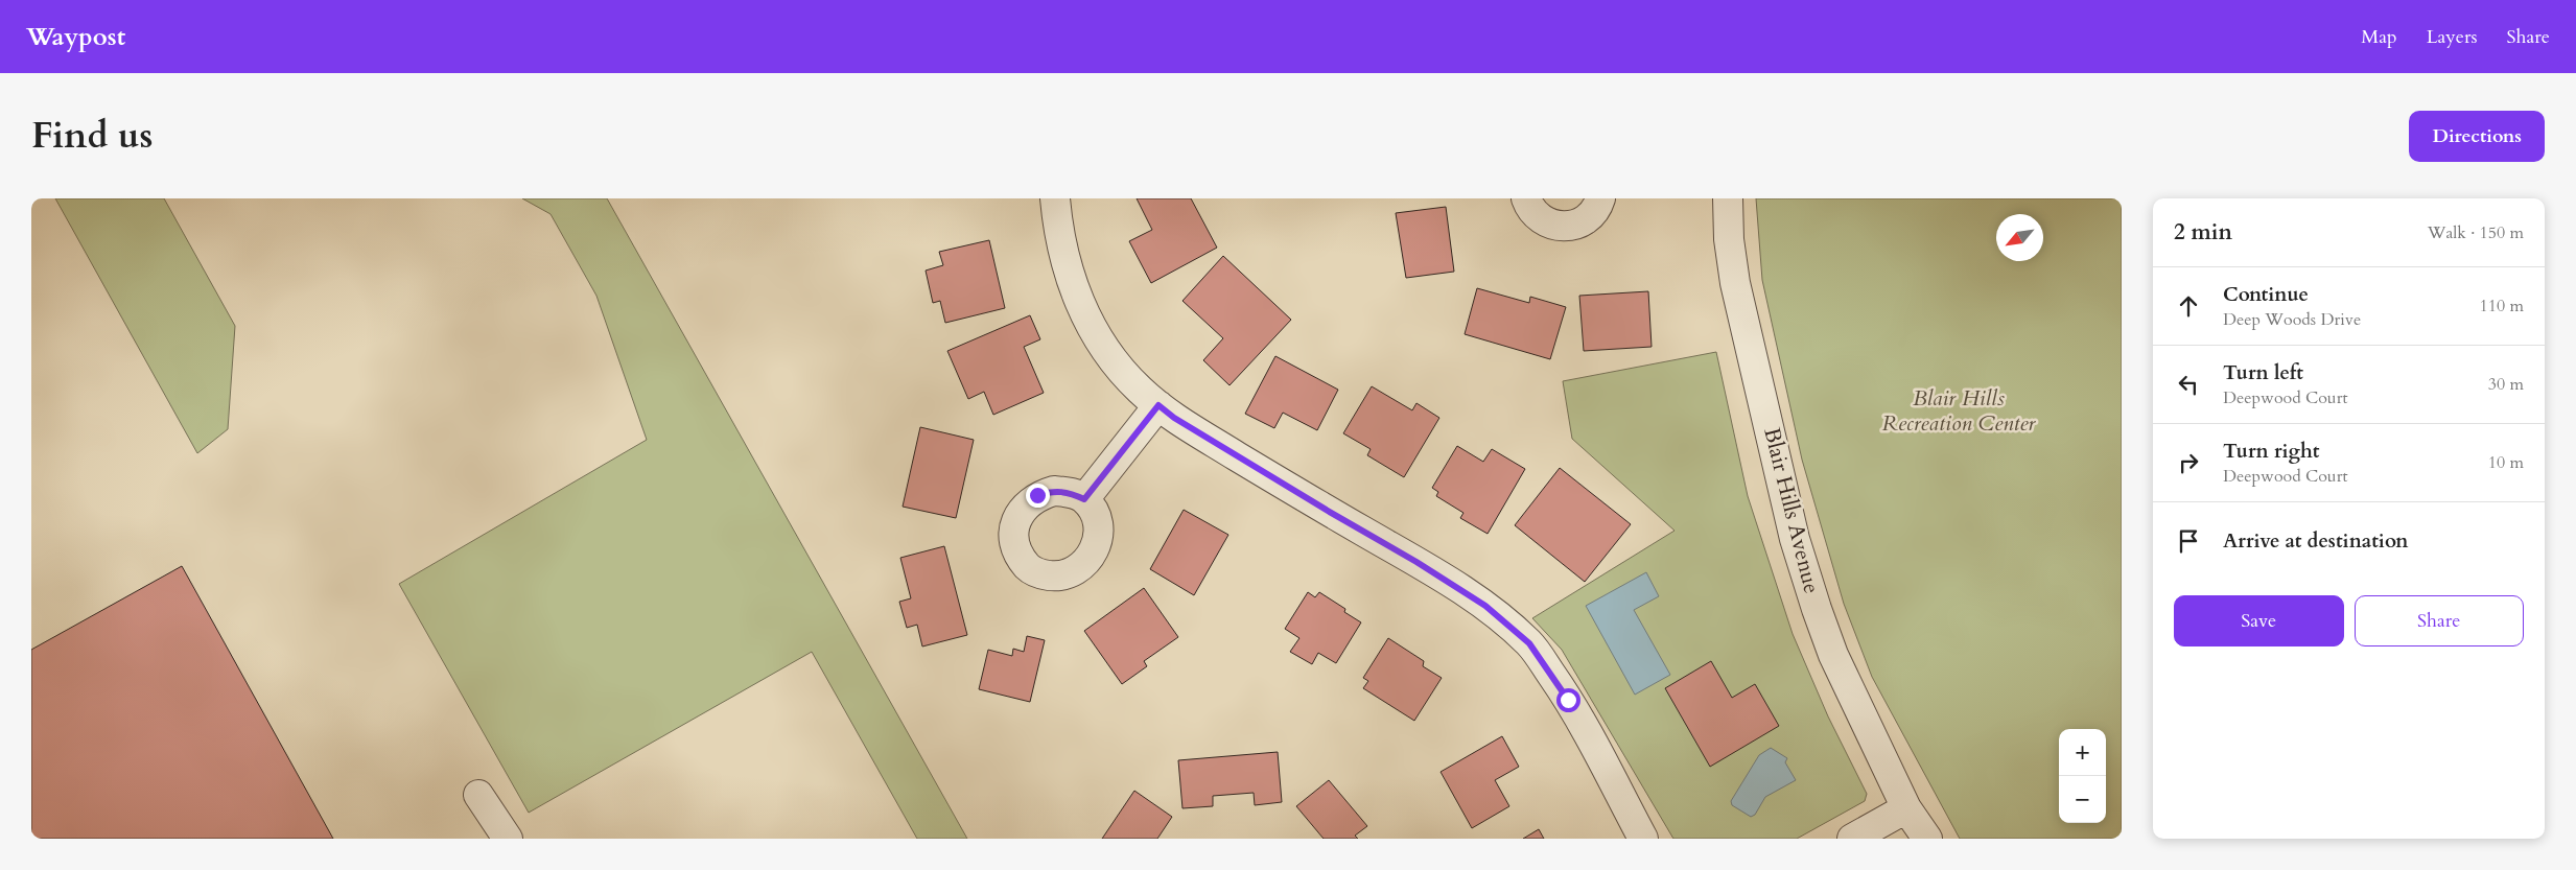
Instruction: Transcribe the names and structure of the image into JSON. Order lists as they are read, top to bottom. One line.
{"streets":{"street":["Blair Hills Avenue"]},"parks":["Blair Hills Recreation Center"],"north":"bottom left","page":{"header":"Waypost","nav":["Map","Layers","Share"],"title":"Find us","buttons":["Directions",["Save","Share"]],"heading":["2 min","Walk · 150 m"],"list":[["Continue","Deep Woods Drive","110 m"],["Turn left","Deepwood Court","30 m"],["Turn right","Deepwood Court","10 m"],"Arrive at destination"],"map_buttons":["+","−"]}}
